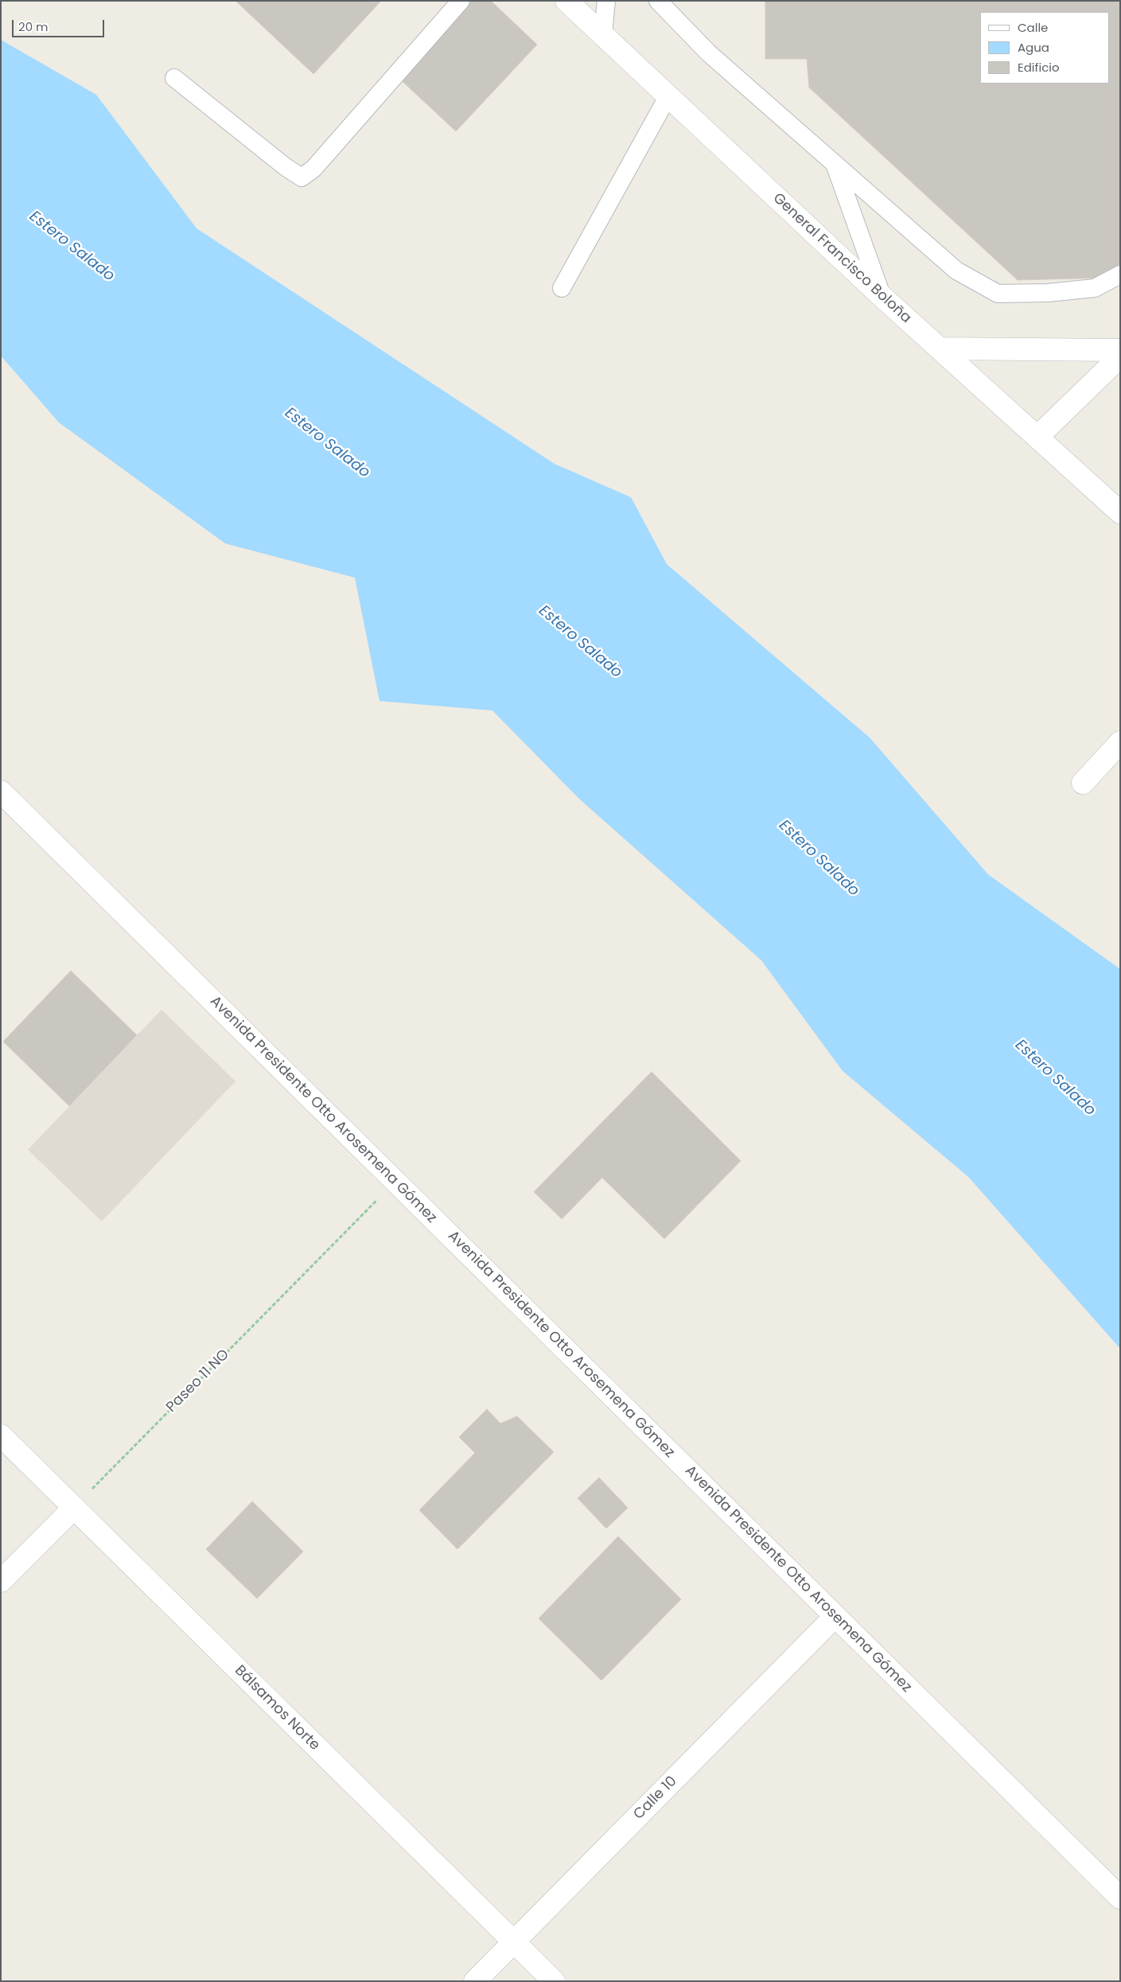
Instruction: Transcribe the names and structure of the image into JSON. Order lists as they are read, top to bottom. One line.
{"streets":{"street":["General Francisco Boloña","Avenida Presidente Otto Arosemena Gómez","Bálsamos Norte","Calle 10"],"path":["Paseo 11 NO"]},"crossings":[["Avenida Presidente Otto Arosemena Gómez","Paseo 11 NO"],["Avenida Presidente Otto Arosemena Gómez","Calle 10"],["Paseo 11 NO","Bálsamos Norte"],["Bálsamos Norte","Calle 10"]],"water":["Estero Salado"],"legend":["Calle","Agua","Edificio"],"scale_bar":"20 m"}
